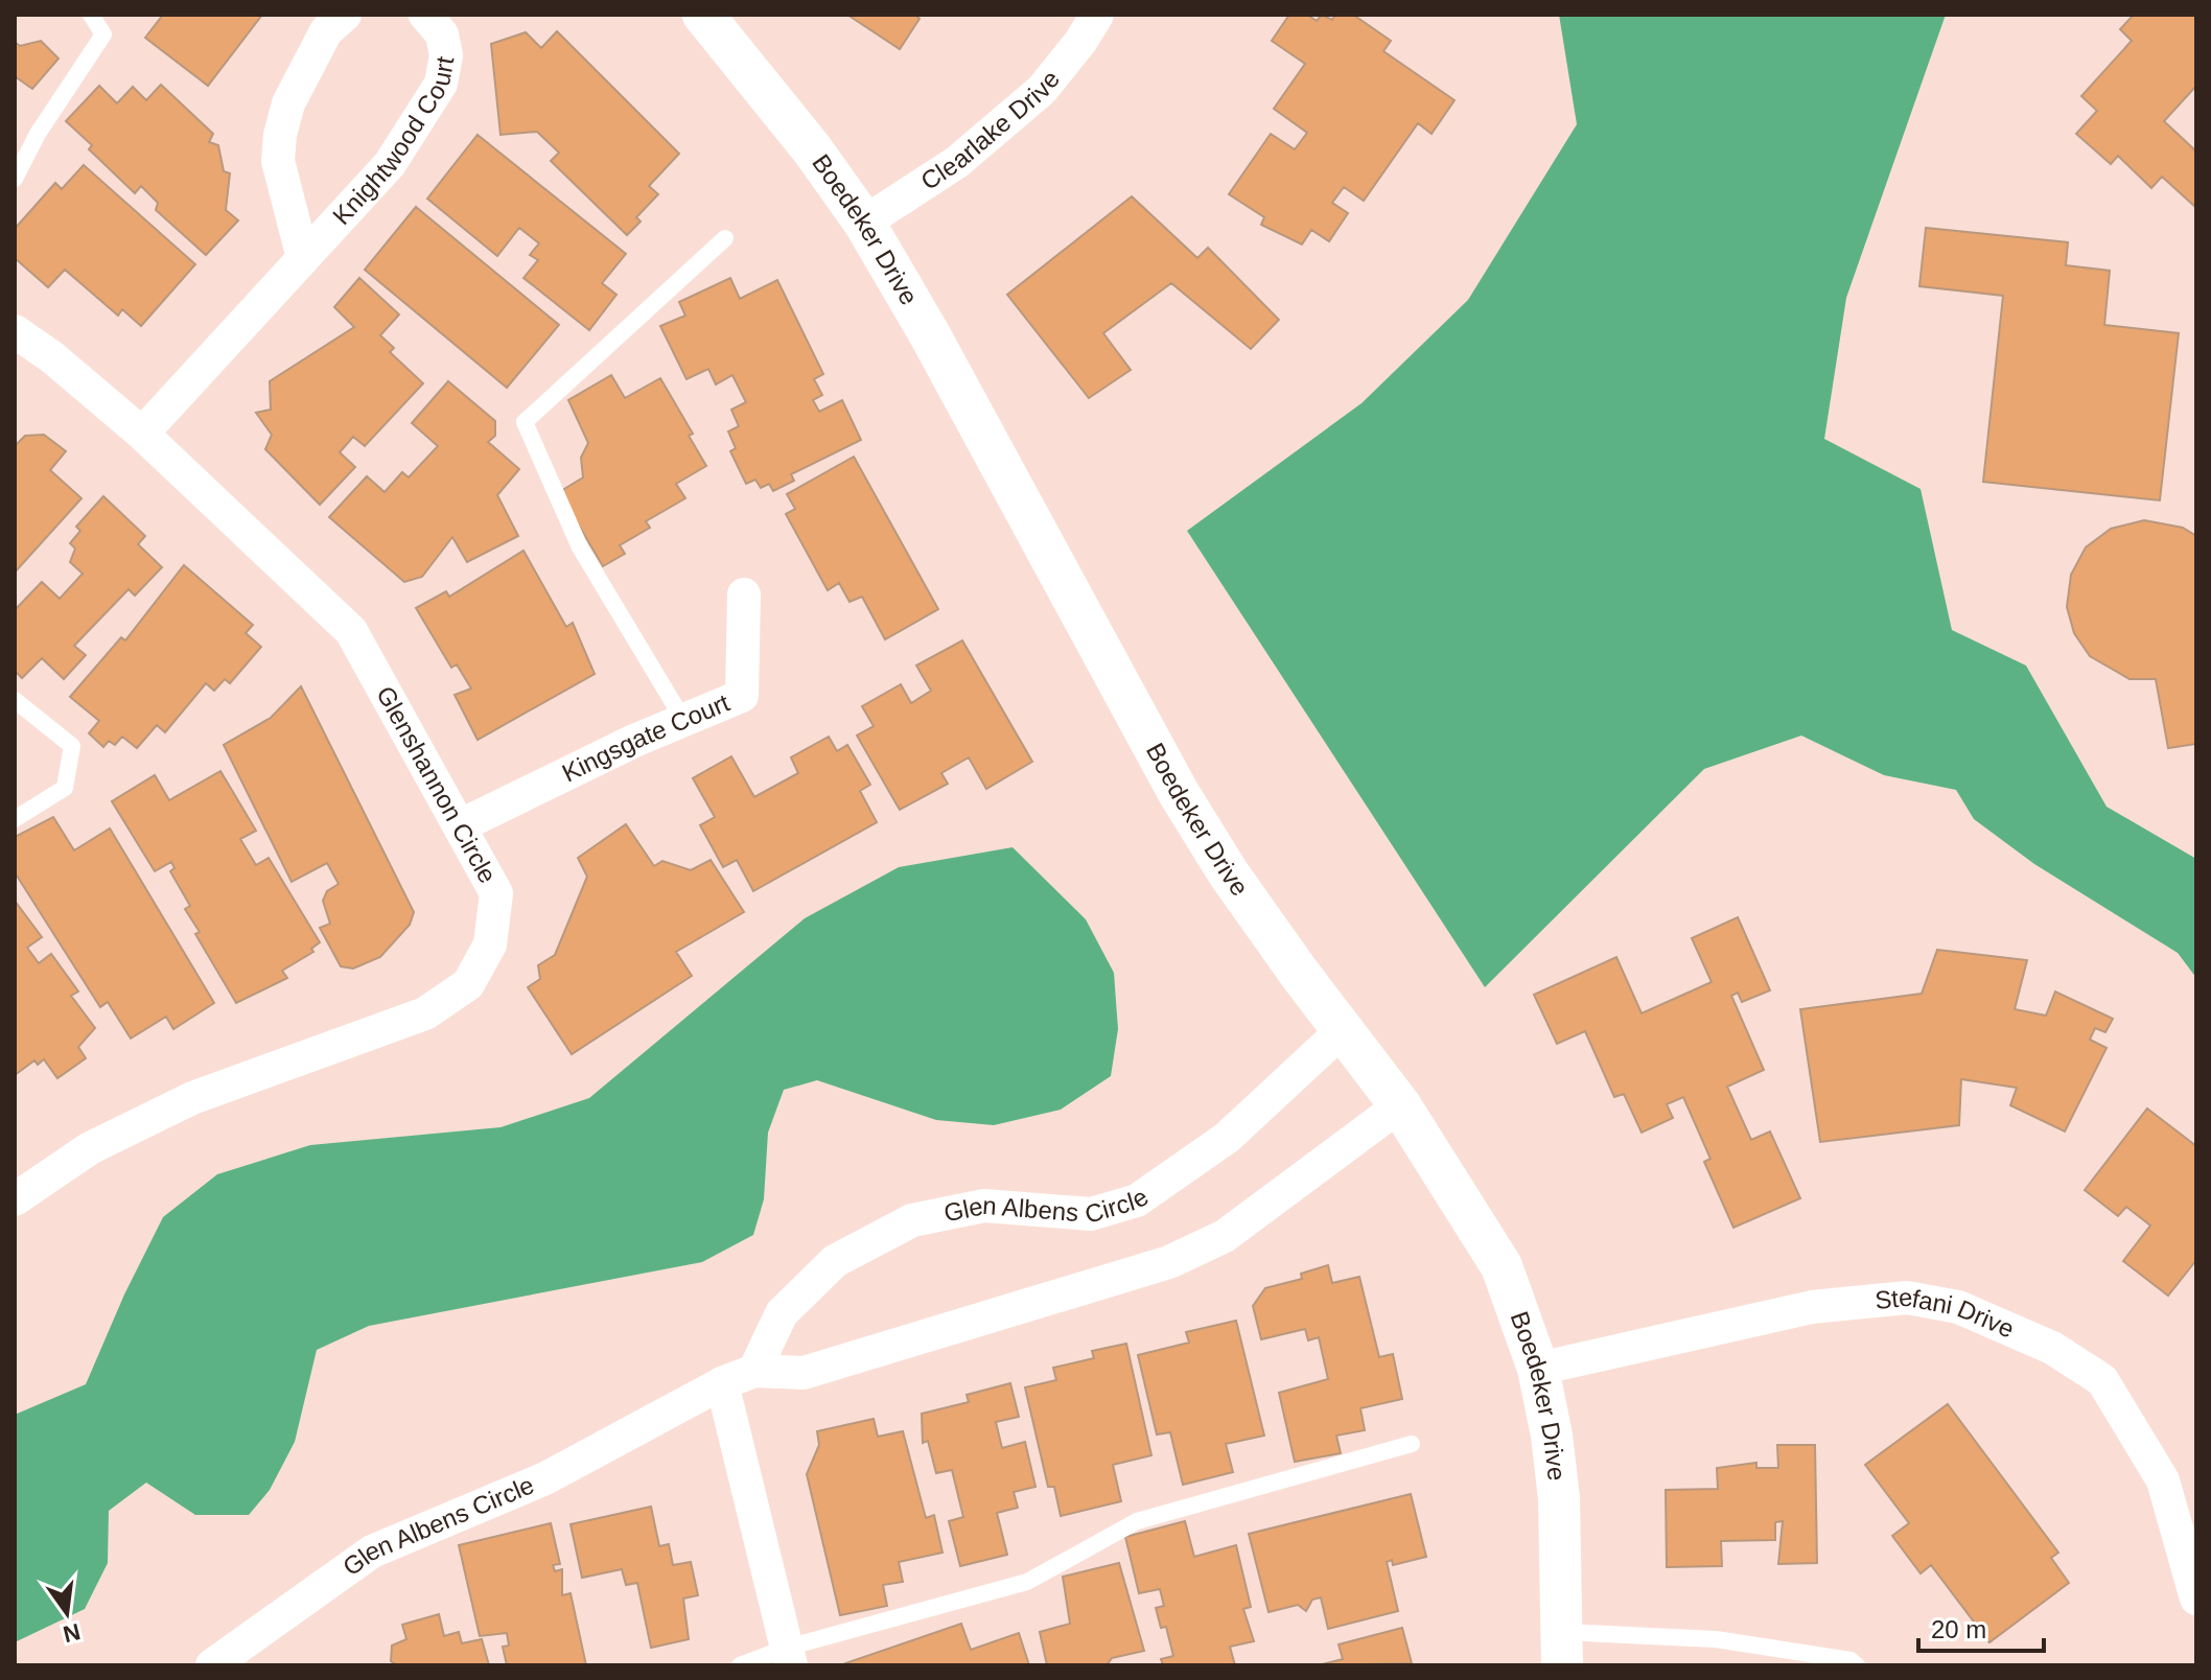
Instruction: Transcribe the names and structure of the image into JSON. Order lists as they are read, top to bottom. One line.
{"streets":{"street":["Clearlake Drive","Knightwood Court","Boedeker Drive","Kingsgate Court","Glenshannon Circle","Glen Albens Circle","Stefani Drive"]},"crossings":[["Clearlake Drive","Boedeker Drive"],["Knightwood Court","Glenshannon Circle"],["Boedeker Drive","Glen Albens Circle"],["Boedeker Drive","Stefani Drive"],["Kingsgate Court","Glenshannon Circle"]],"scale_bar":"20 m","north":"bottom"}
